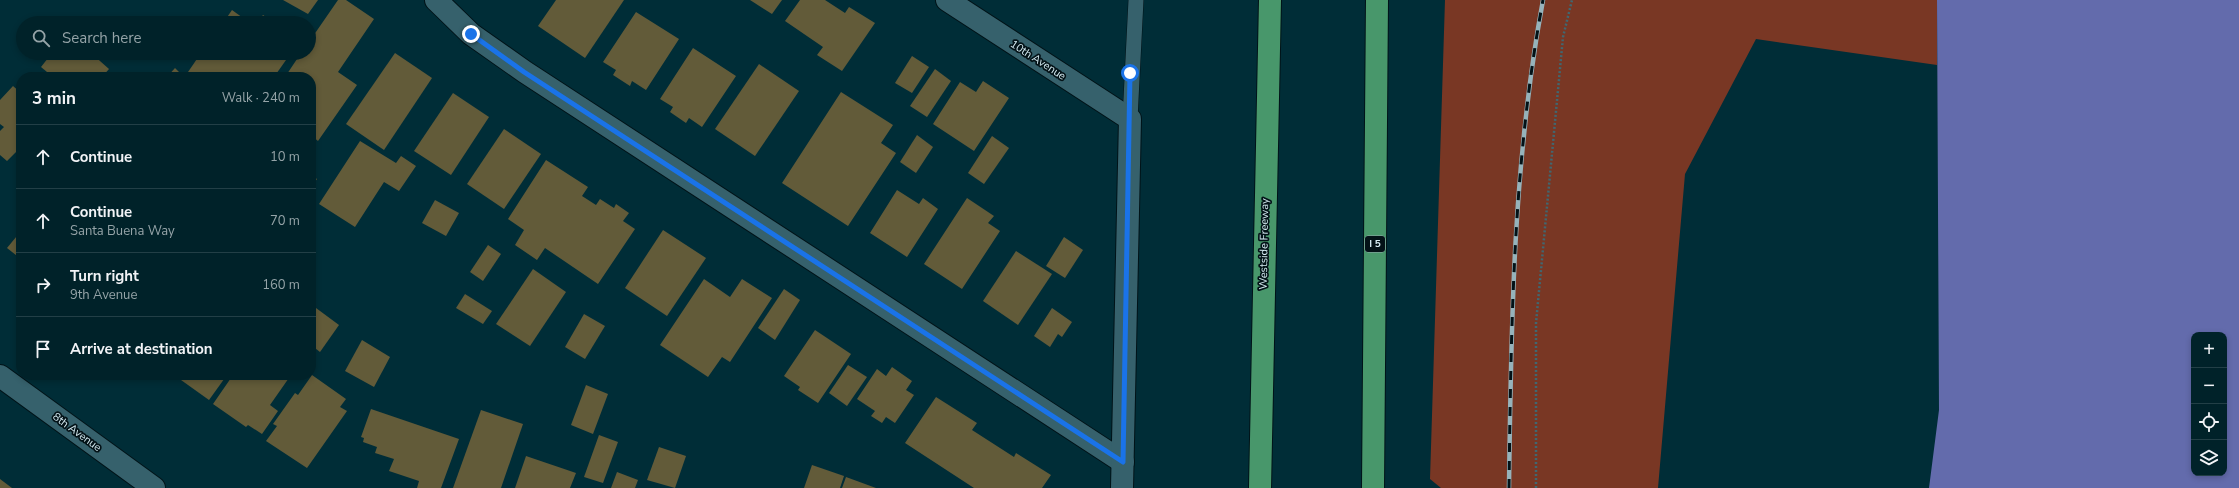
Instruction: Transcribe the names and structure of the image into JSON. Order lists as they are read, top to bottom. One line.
{"streets":{"highway":["Westside Freeway","I 5"],"street":["10th Avenue","8th Avenue"]},"page":{"search":"Search here","heading":["3 min","Walk · 240 m"],"list":[["Continue","10 m"],["Continue","Santa Buena Way","70 m"],["Turn right","9th Avenue","160 m"],"Arrive at destination"],"map_buttons":["+","−"]}}
